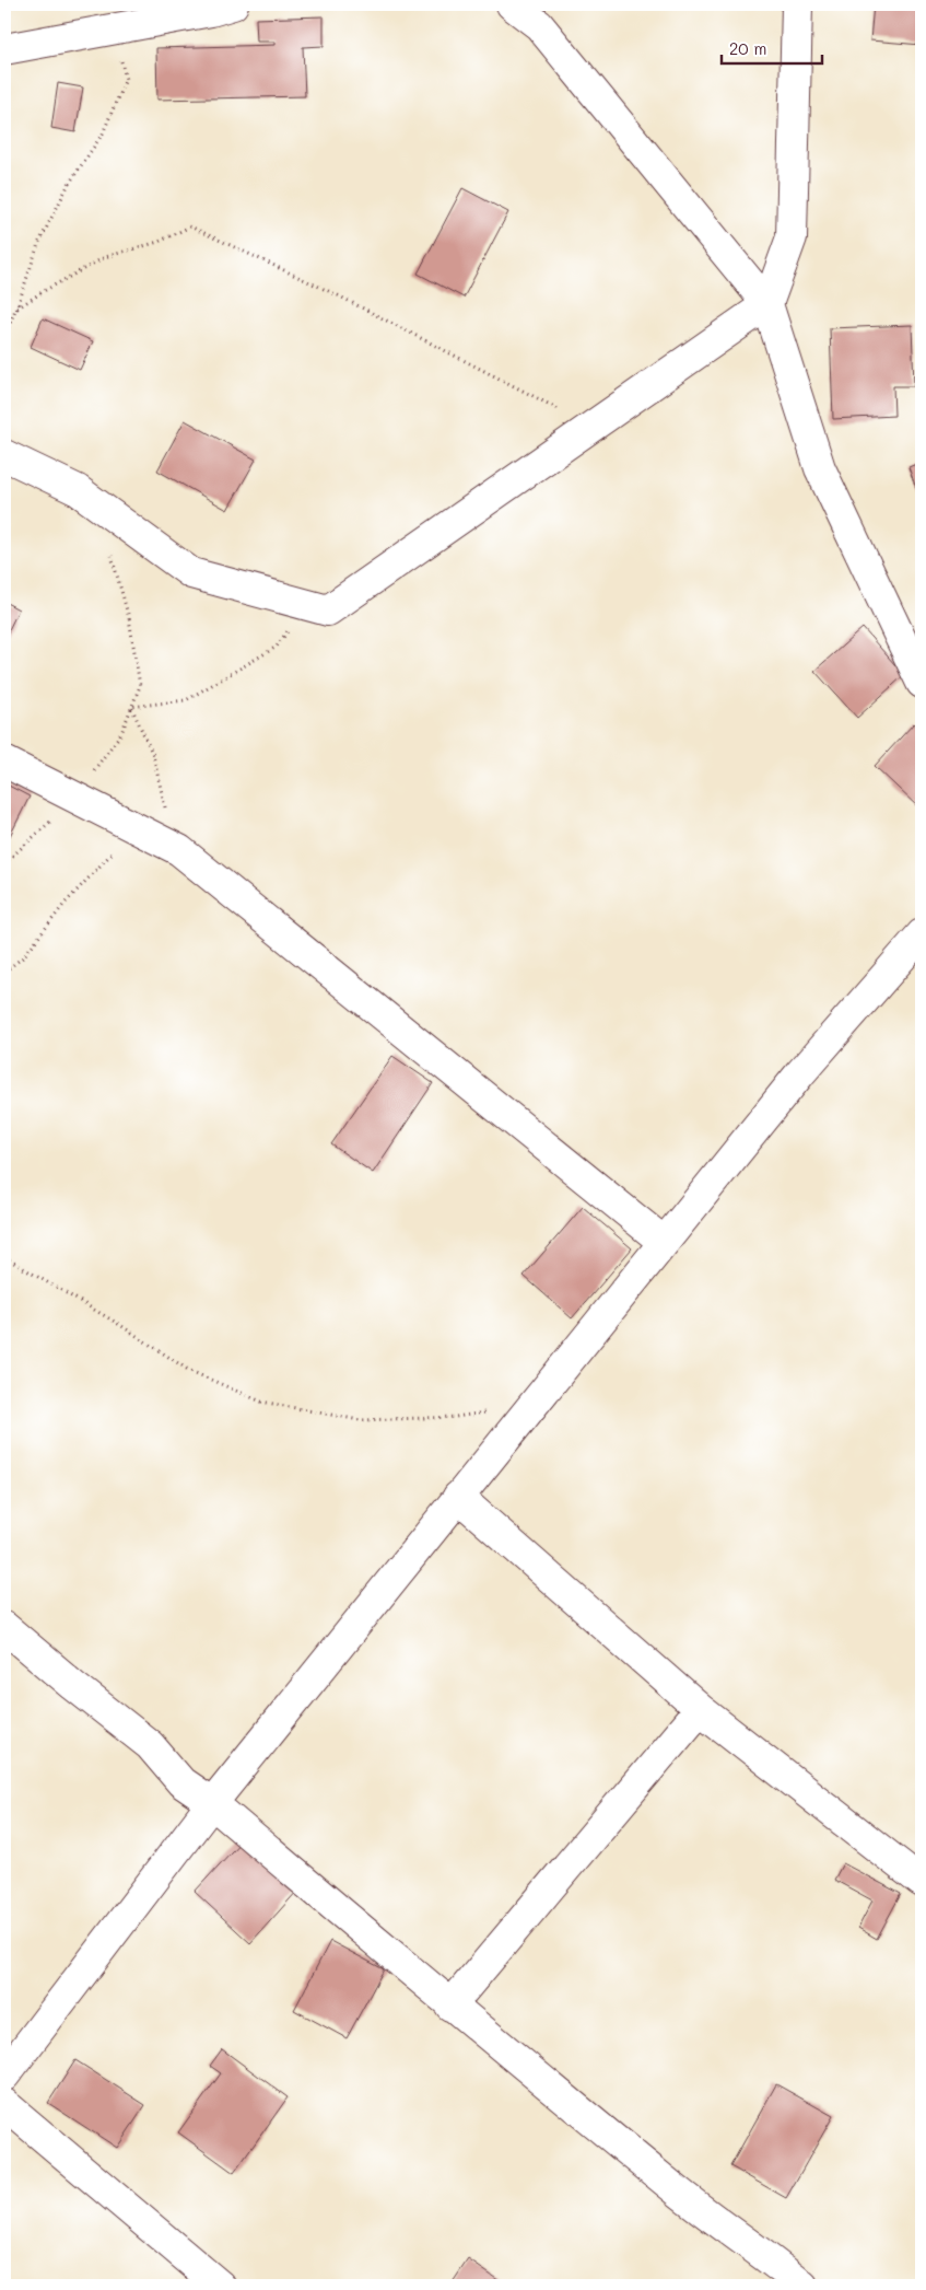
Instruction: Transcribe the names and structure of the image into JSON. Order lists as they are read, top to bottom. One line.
{"scale_bar":"20 m"}
